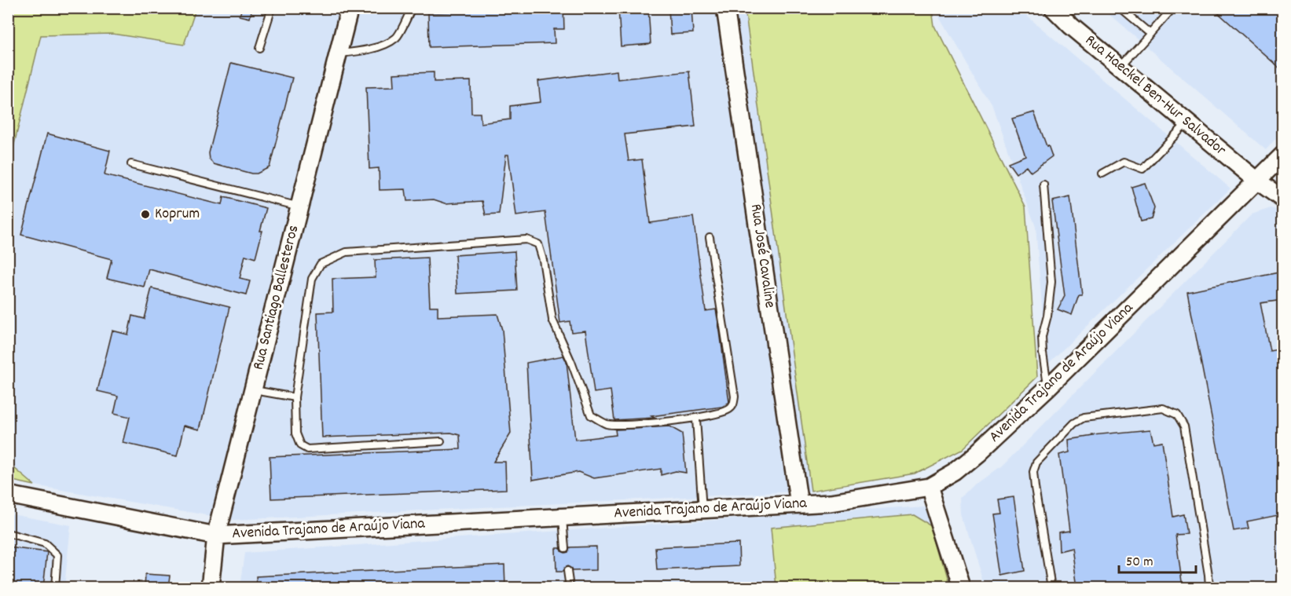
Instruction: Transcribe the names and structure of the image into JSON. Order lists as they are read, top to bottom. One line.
{"streets":{"street":["Rua Haeckel Ben-Hur Salvador","Rua José Cavaline","Rua Santiago Ballesteros","Avenida Trajano de Araújo Viana"]},"crossings":[["Rua Haeckel Ben-Hur Salvador","Avenida Trajano de Araújo Viana"],["Rua José Cavaline","Avenida Trajano de Araújo Viana"],["Rua Santiago Ballesteros","Avenida Trajano de Araújo Viana"]],"places":["Koprum"],"scale_bar":"50 m"}
